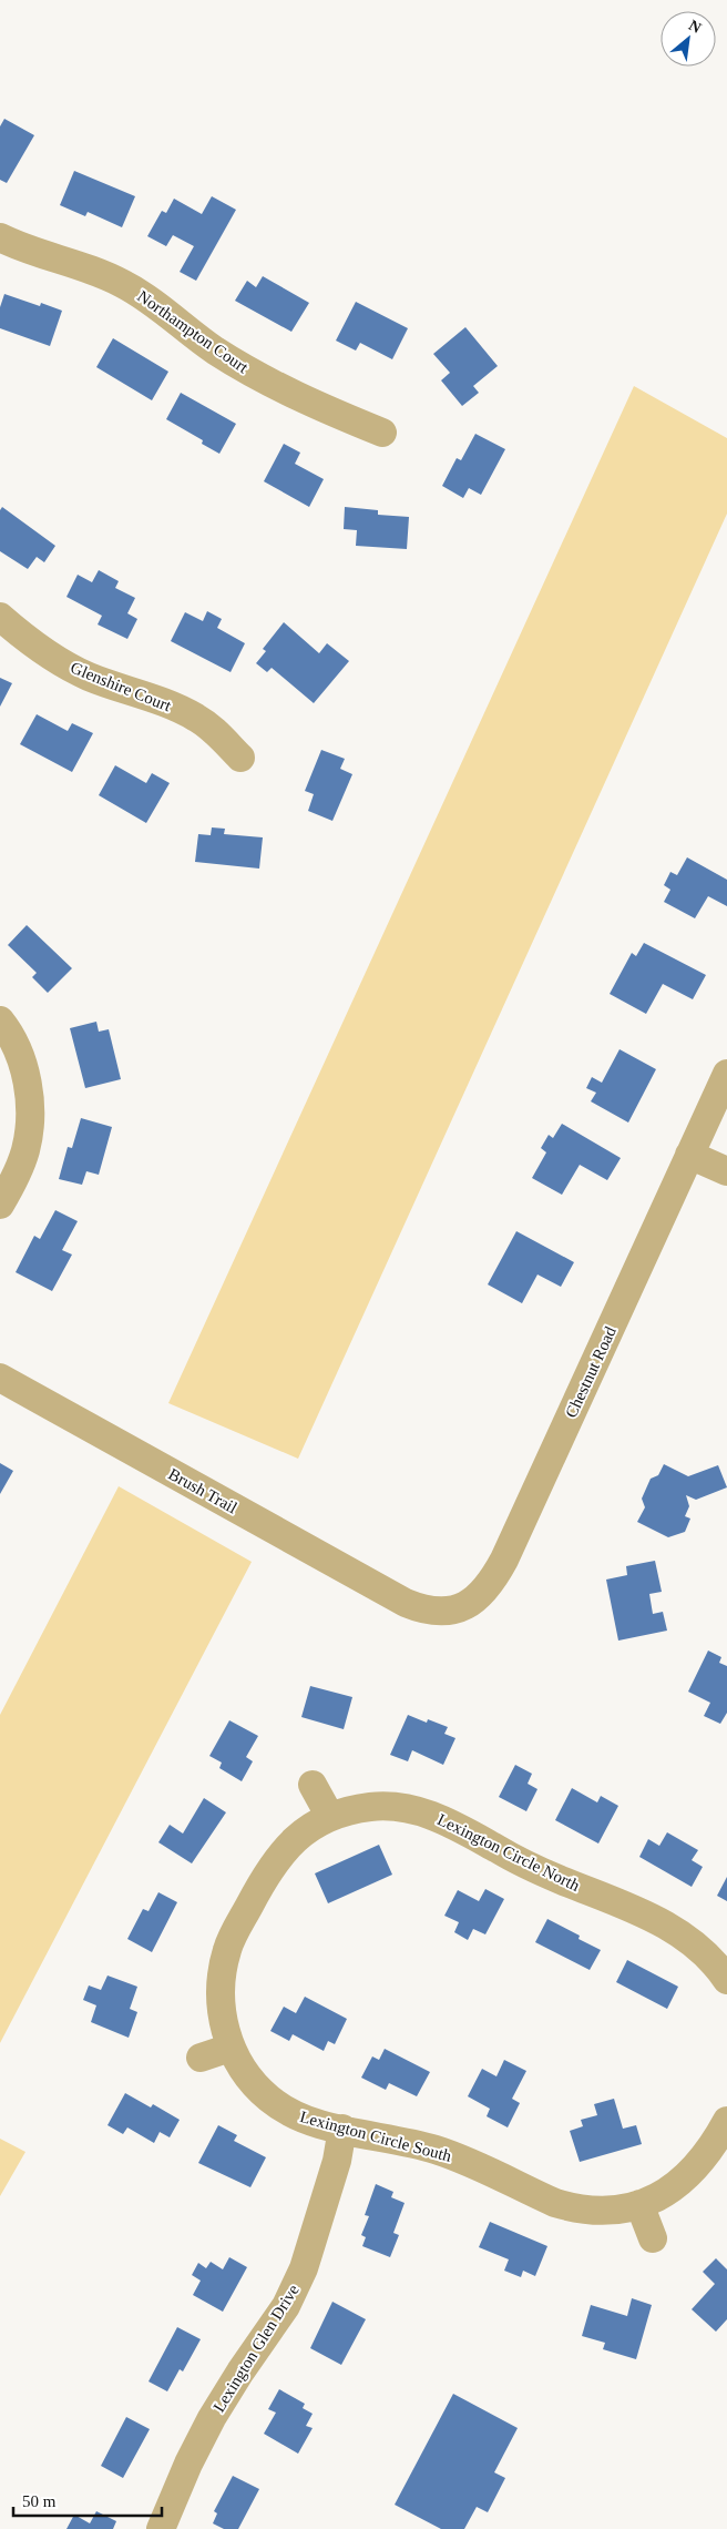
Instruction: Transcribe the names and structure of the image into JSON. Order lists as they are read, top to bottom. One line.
{"streets":{"street":["Northampton Court","Glenshire Court","Chestnut Road","Brush Trail","Lexington Circle North","Lexington Circle South","Lexington Glen Drive"]},"crossings":[["Chestnut Road","Brush Trail"],["Lexington Circle North","Lexington Circle South"],["Lexington Circle South","Lexington Glen Drive"]],"scale_bar":"50 m","north":"top right"}
